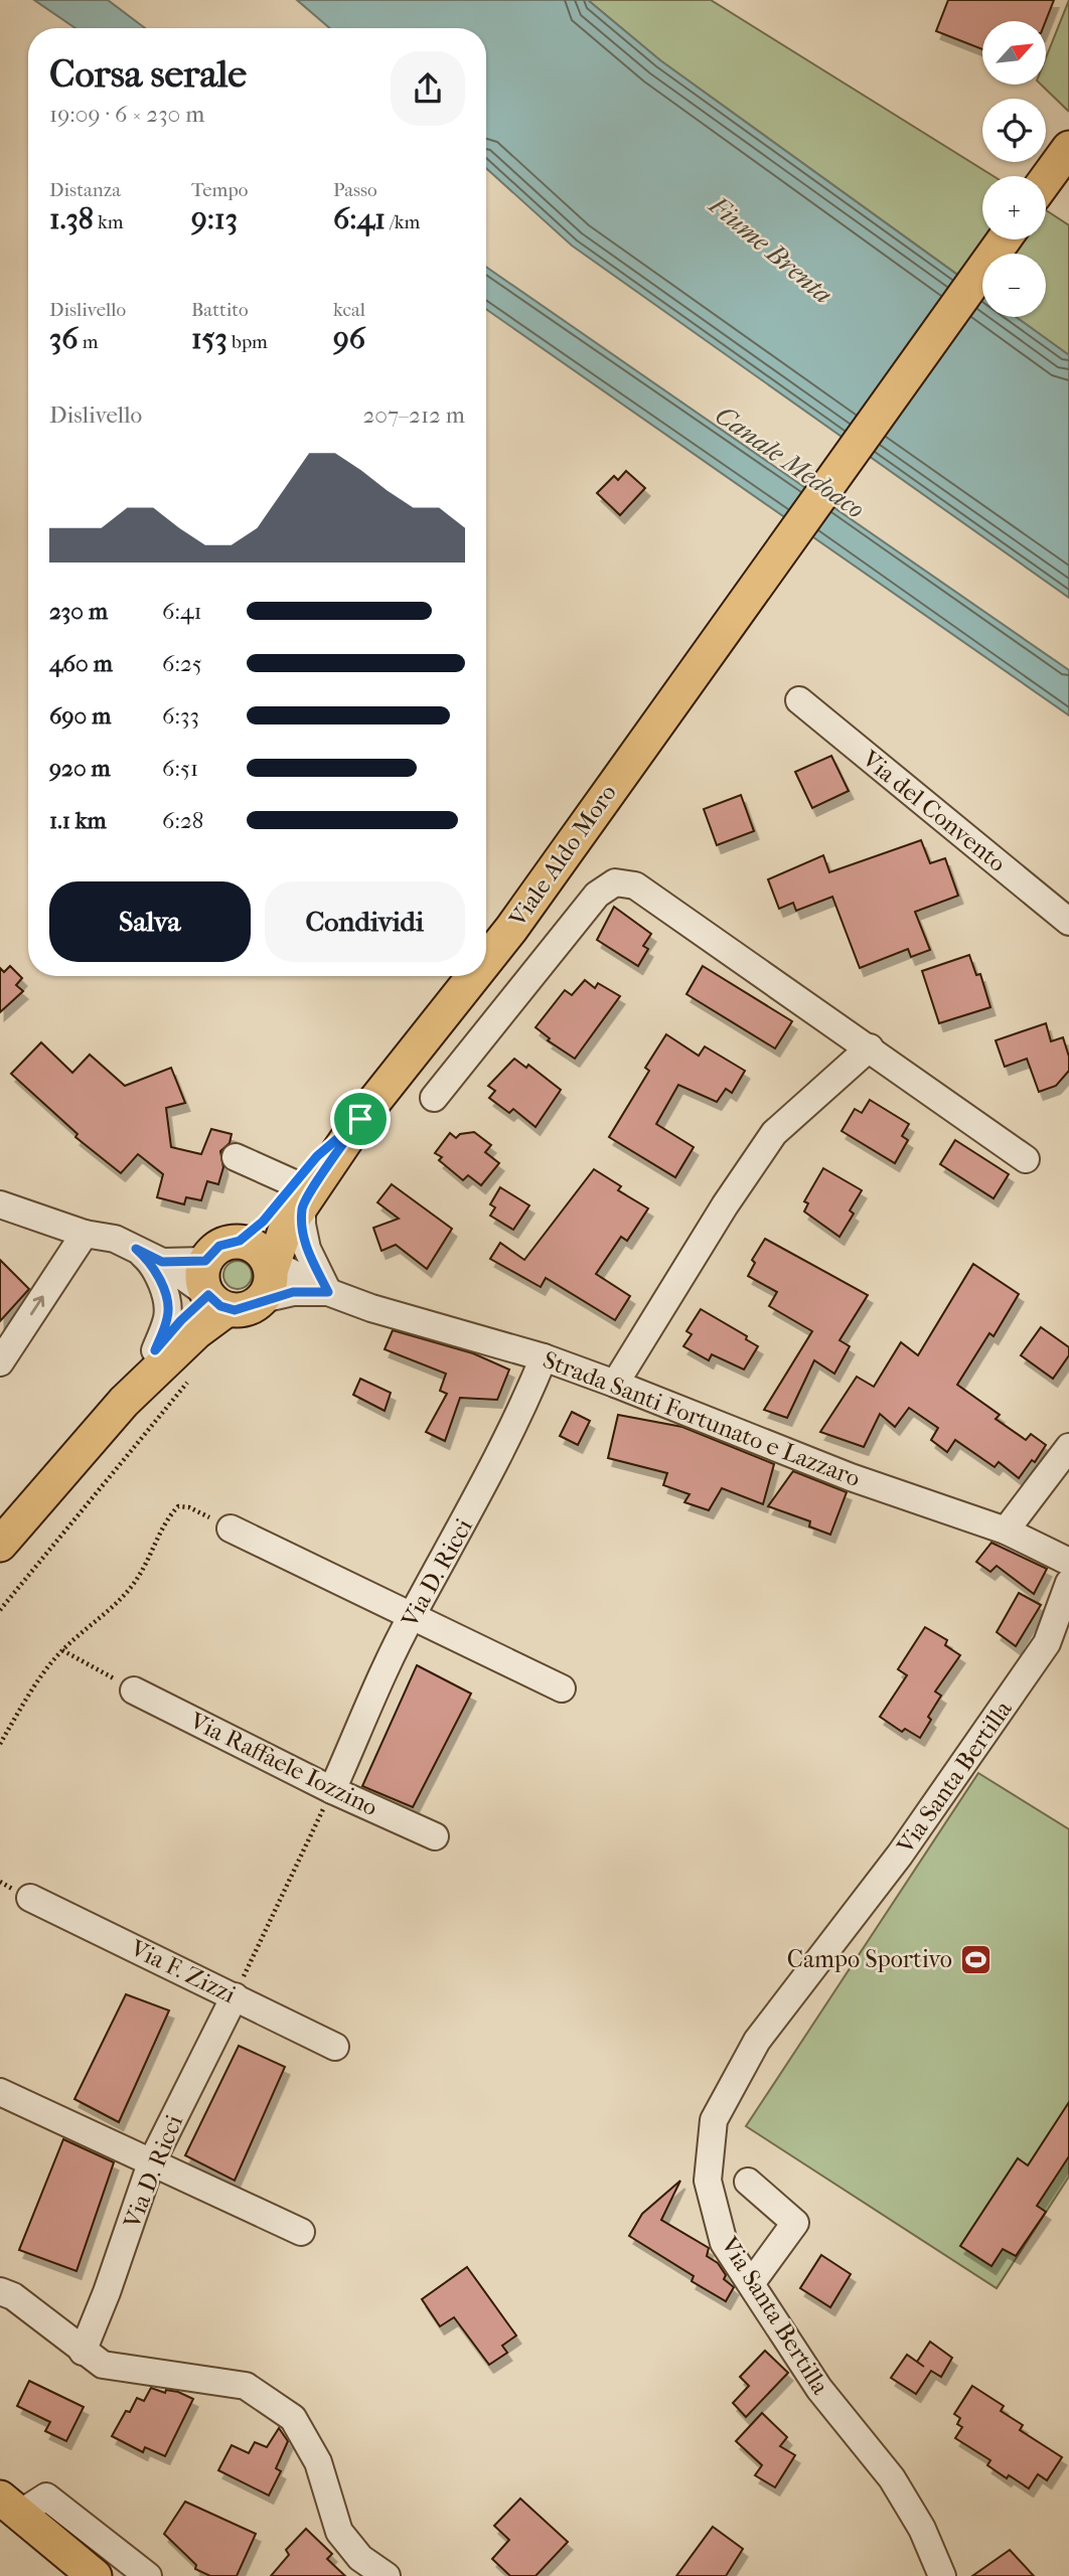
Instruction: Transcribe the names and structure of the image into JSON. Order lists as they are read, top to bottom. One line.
{"streets":{"main road":["Viale Aldo Moro","Strada Santi Fortunato e Lazzaro"],"street":["Via del Convento","Via D. Ricci","Via Raffaele Iozzino","Via Santa Bertilla","Via F. Zizzi"]},"crossings":[["Viale Aldo Moro","Strada Santi Fortunato e Lazzaro"],["Strada Santi Fortunato e Lazzaro","Via D. Ricci"],["Via D. Ricci","Via Raffaele Iozzino"],["Via D. Ricci","Via F. Zizzi"]],"water":["Fiume Brenta","Canale Medoaco"],"places":{"sports":["Campo Sportivo"]},"north":"top right","page":{"map_buttons":["+","−"],"heading":["Corsa serale","19:09 · 6 × 230 m"],"stats":[["Distanza","1.38 km"],["Tempo","9:13"],["Passo","6:41 /km"],["Dislivello","36 m"],["Battito","153 bpm"],["kcal","96"]],"chart":["Dislivello","207–212 m"],"list":[{"name":"230 m","note":"6:41"},{"name":"460 m","note":"6:25"},{"name":"690 m","note":"6:33"},{"name":"920 m","note":"6:51"},{"name":"1.1 km","note":"6:28"}],"buttons":["Salva","Condividi"]}}
